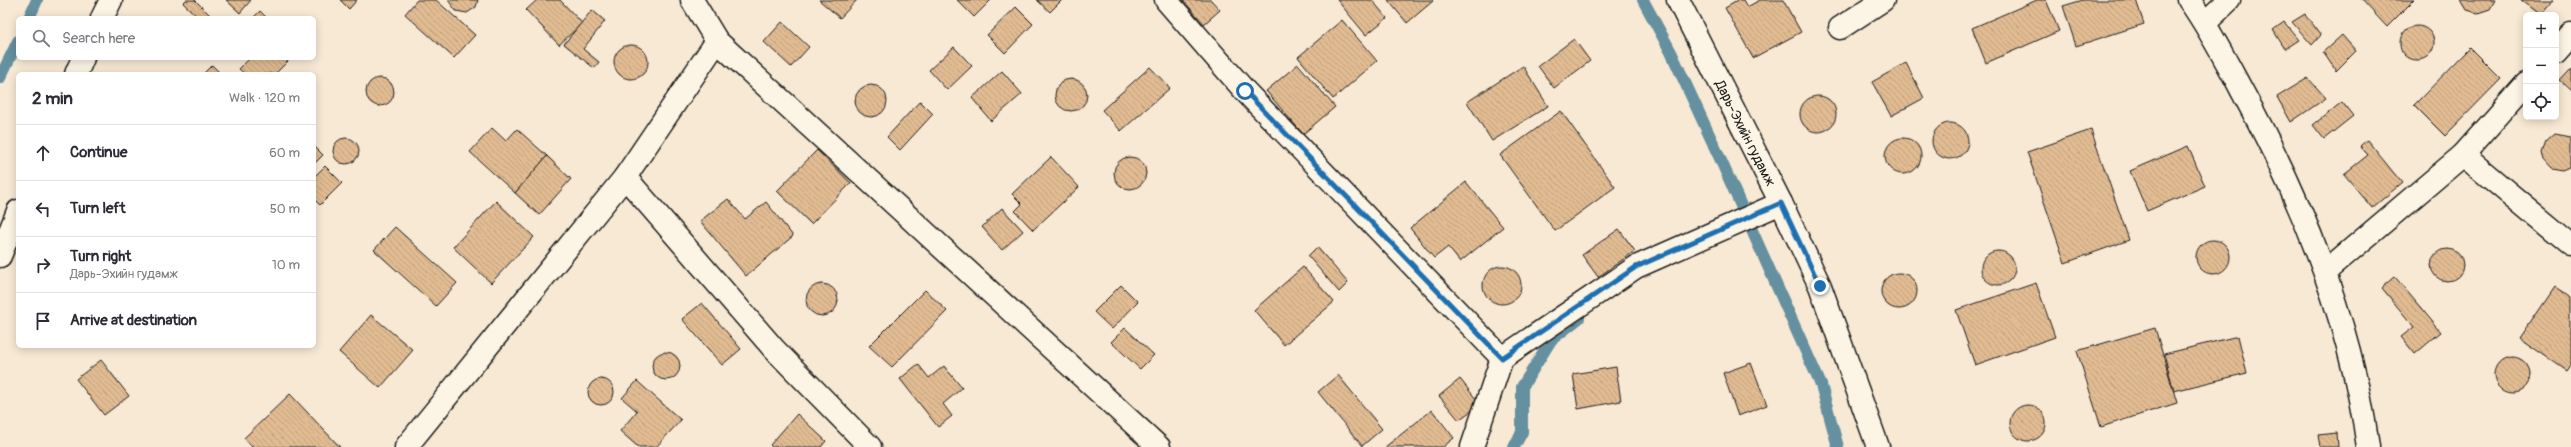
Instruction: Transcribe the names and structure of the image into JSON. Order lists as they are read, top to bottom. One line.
{"streets":{"street":["Дарь-Эхийн гудамж"]},"page":{"map_buttons":["+","−"],"search":"Search here","heading":["2 min","Walk · 120 m"],"list":[["Continue","60 m"],["Turn left","50 m"],["Turn right","Дарь-Эхийн гудамж","10 m"],"Arrive at destination"]}}
